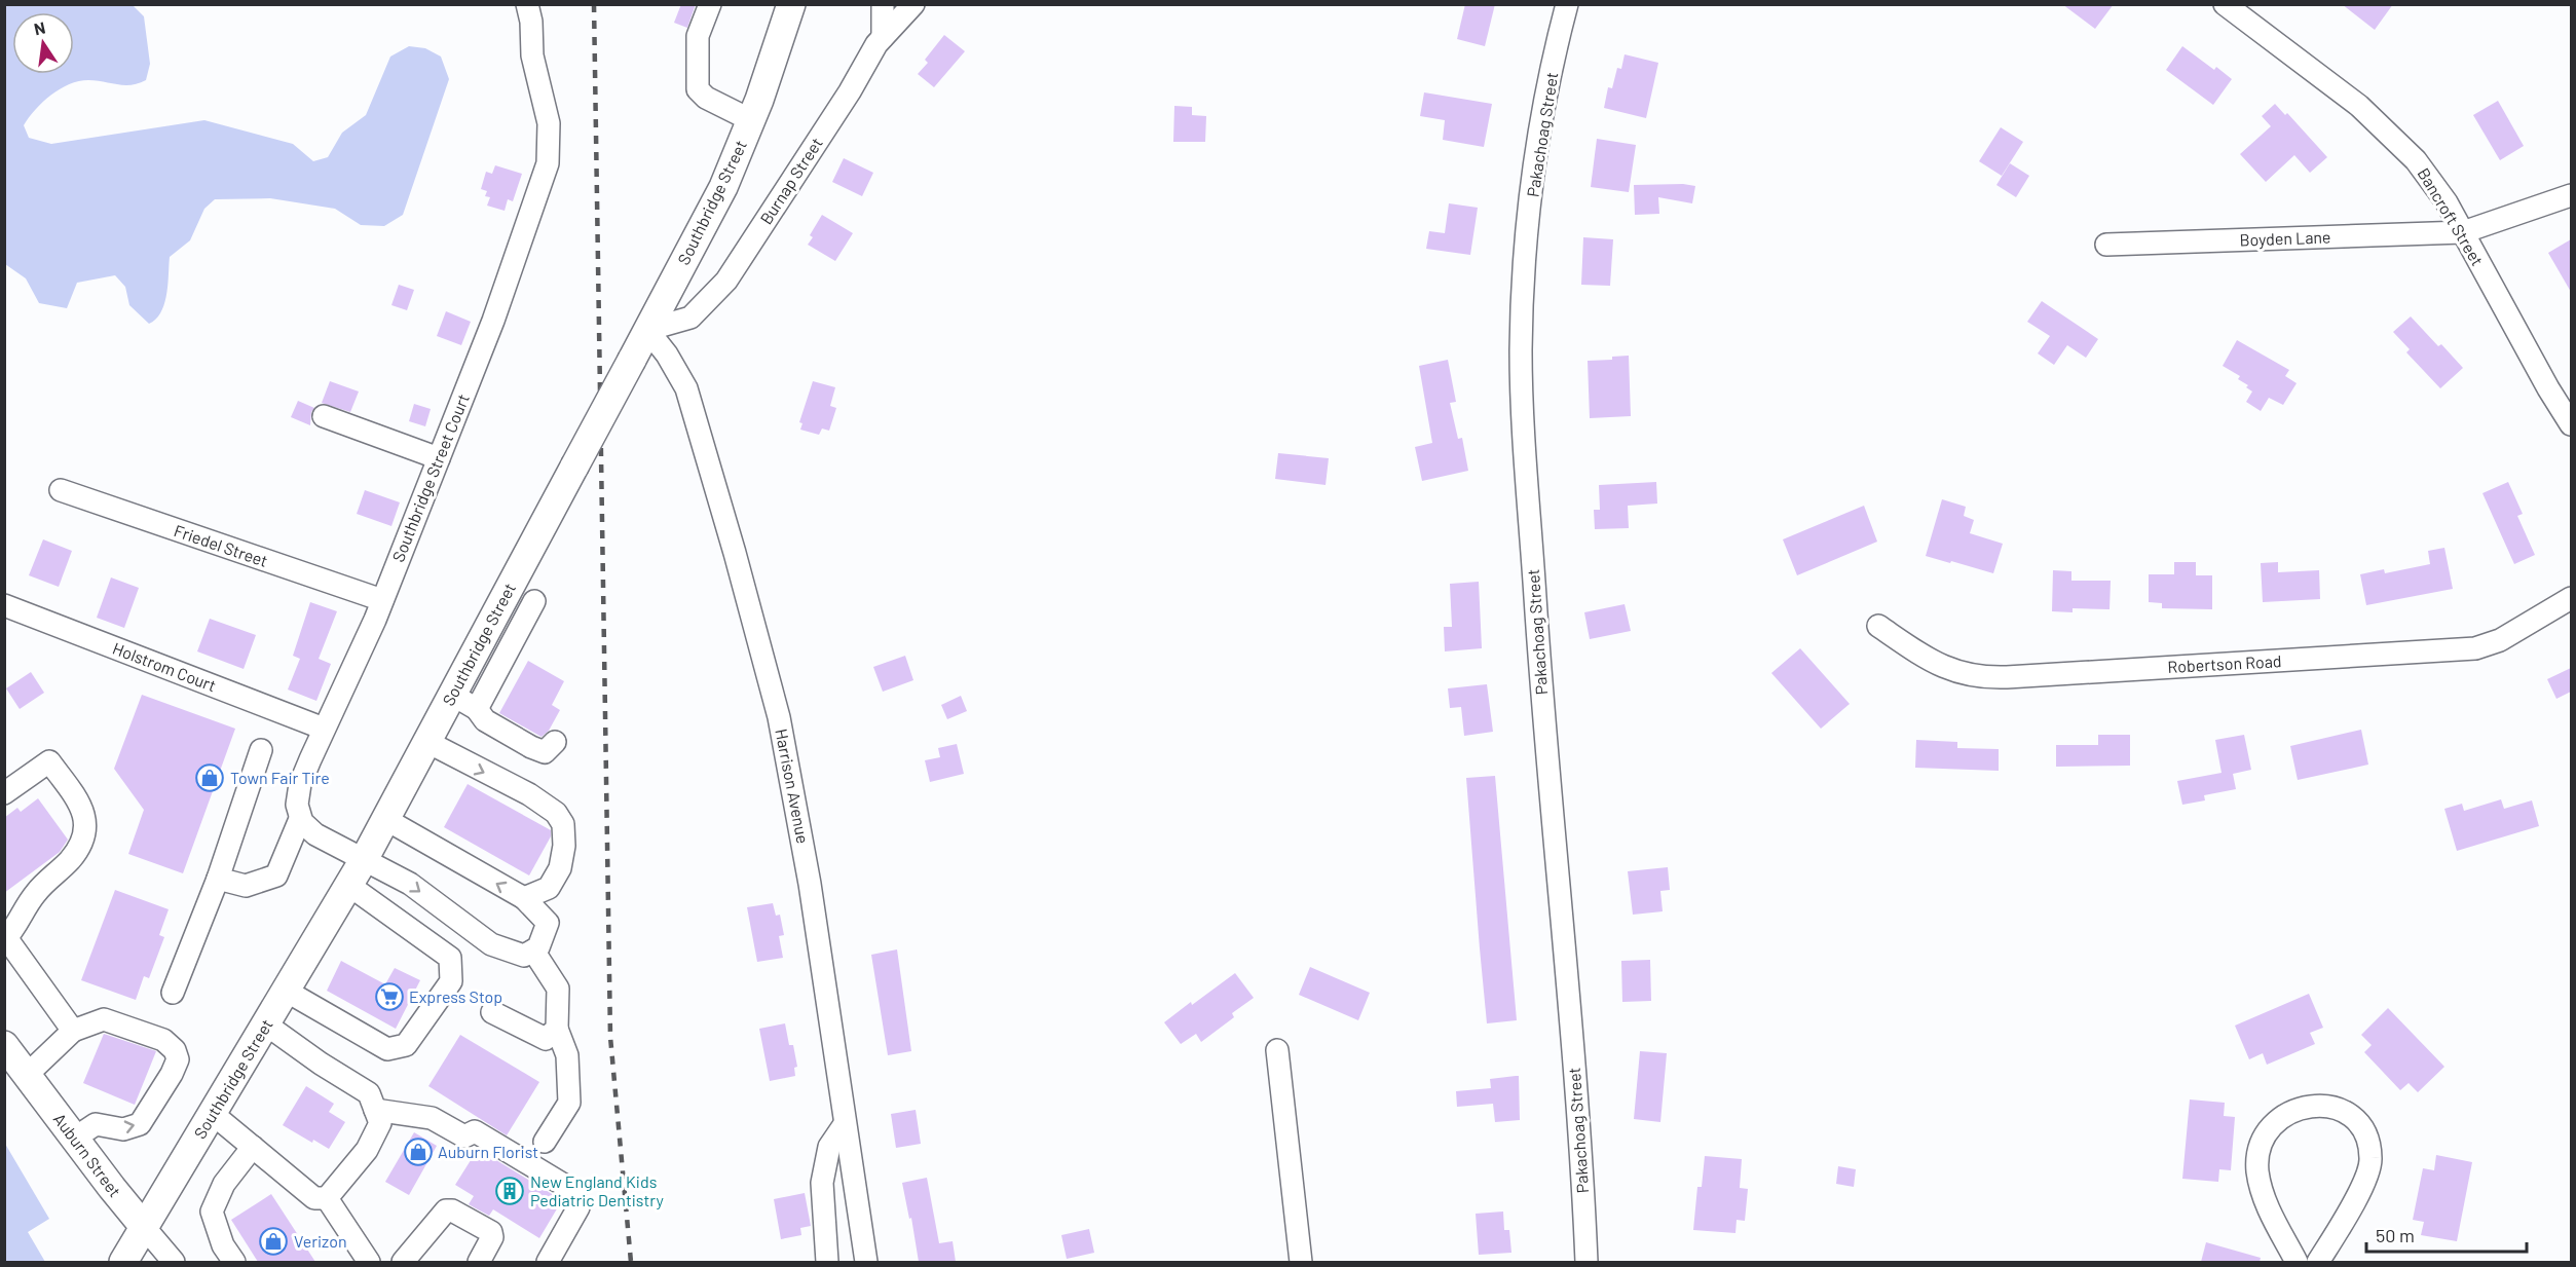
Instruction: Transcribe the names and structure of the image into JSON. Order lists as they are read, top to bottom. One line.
{"streets":{"main road":["Southbridge Street","Auburn Street"],"street":["Pakachoag Street","Burnap Street","Bancroft Street","Boyden Lane","Southbridge Street Court","Friedel Street","Robertson Road","Holstrom Court","Harrison Avenue"]},"crossings":[["Burnap Street","Southbridge Street"],["Burnap Street","Harrison Avenue"],["Southbridge Street","Harrison Avenue"],["Southbridge Street","Auburn Street"],["Bancroft Street","Boyden Lane"],["Southbridge Street Court","Friedel Street"],["Southbridge Street Court","Holstrom Court"]],"places":{"shop":["Town Fair Tire","Auburn Florist","Verizon"],"supermarket":["Express Stop"],"building":["New England Kids Pediatric Dentistry"]},"scale_bar":"50 m","north":"top"}
